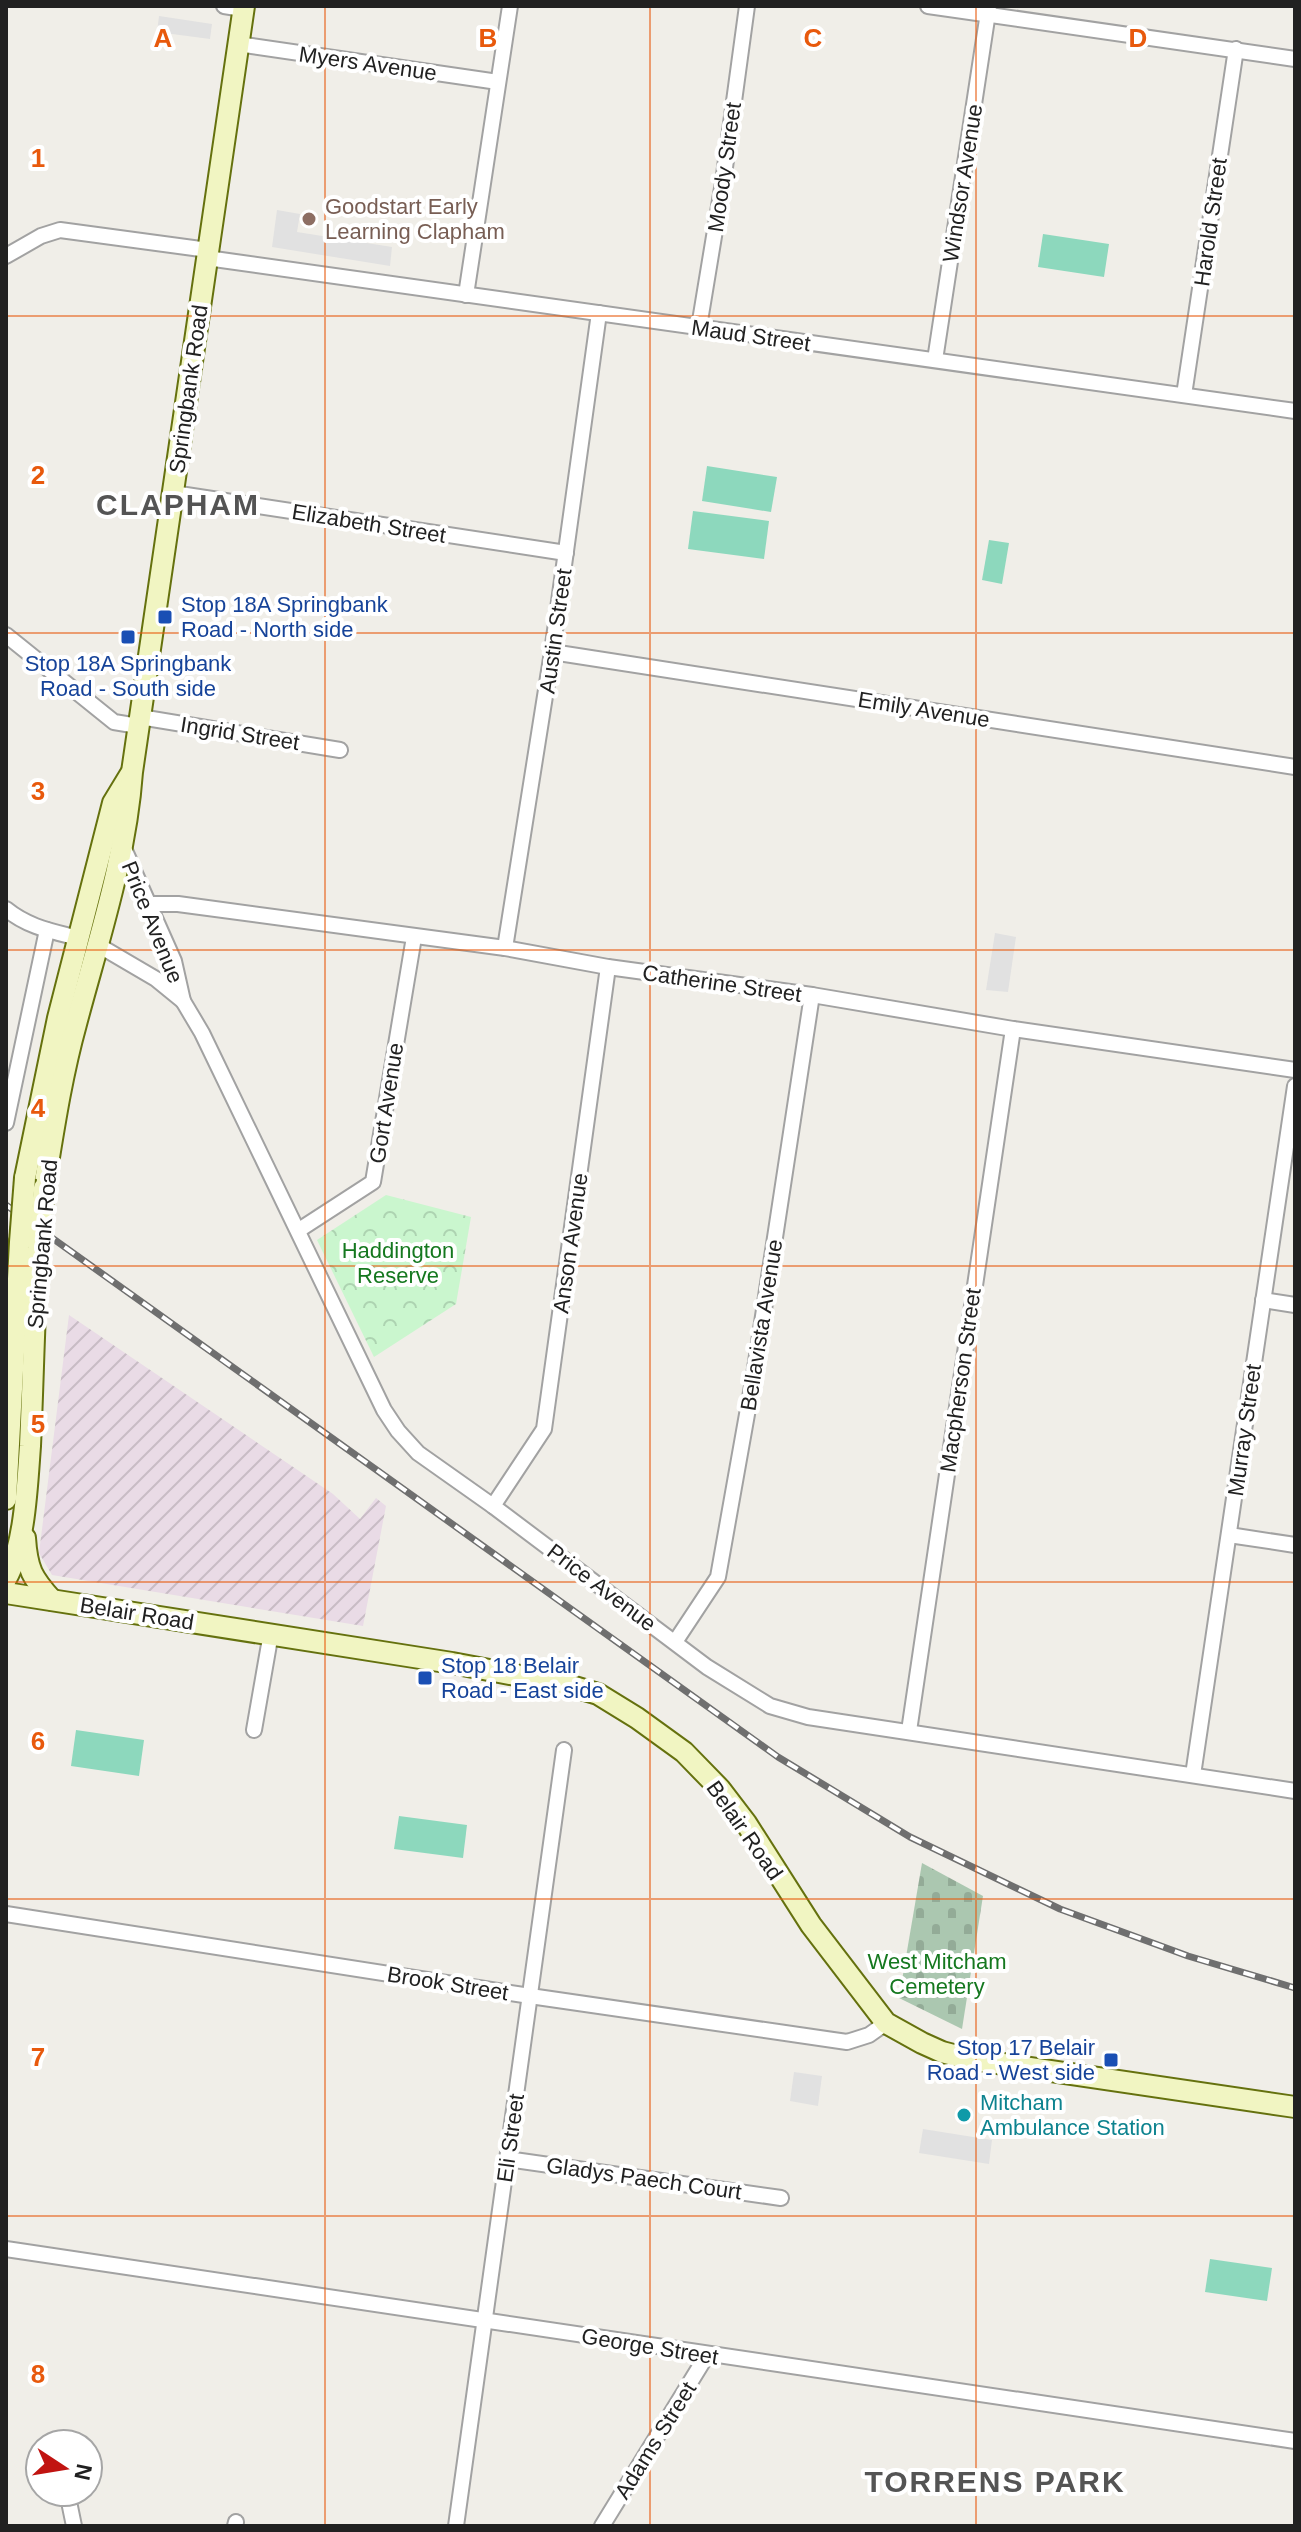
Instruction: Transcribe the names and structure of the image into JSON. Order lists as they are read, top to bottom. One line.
{"streets":{"main road":["Springbank Road","Belair Road"],"street":["Myers Avenue","Moody Street","Windsor Avenue","Harold Street","Maud Street","Elizabeth Street","Austin Street","Emily Avenue","Ingrid Street","Price Avenue","Catherine Street","Gort Avenue","Anson Avenue","Bellavista Avenue","Macpherson Street","Murray Street","Brook Street","Eli Street","Gladys Paech Court","George Street","Adams Street"]},"crossings":[["Myers Avenue","Springbank Road"],["Moody Street","Maud Street"],["Windsor Avenue","Maud Street"],["Harold Street","Maud Street"],["Maud Street","Springbank Road"],["Maud Street","Austin Street"],["Springbank Road","Elizabeth Street"],["Springbank Road","Ingrid Street"],["Springbank Road","Price Avenue"],["Elizabeth Street","Austin Street"],["Austin Street","Emily Avenue"],["Austin Street","Catherine Street"],["Price Avenue","Catherine Street"],["Price Avenue","Gort Avenue"],["Price Avenue","Anson Avenue"],["Price Avenue","Bellavista Avenue"],["Price Avenue","Macpherson Street"],["Price Avenue","Murray Street"],["Catherine Street","Gort Avenue"],["Catherine Street","Anson Avenue"],["Catherine Street","Bellavista Avenue"],["Catherine Street","Macpherson Street"],["Belair Road","Brook Street"],["Brook Street","Eli Street"],["Eli Street","Gladys Paech Court"],["Eli Street","George Street"],["George Street","Adams Street"]],"districts":["CLAPHAM","TORRENS PARK"],"parks":["Haddington Reserve","West Mitcham Cemetery"],"places":{"other":["Goodstart Early Learning Clapham","Mitcham Ambulance Station"],"transit":["Stop 18A Springbank Road - North side","Stop 18A Springbank Road - South side","Stop 18 Belair Road - East side","Stop 17 Belair Road - West side"]},"north":"right","grid":{"columns":["A","B","C","D"],"rows":["1","2","3","4","5","6","7","8"]}}
